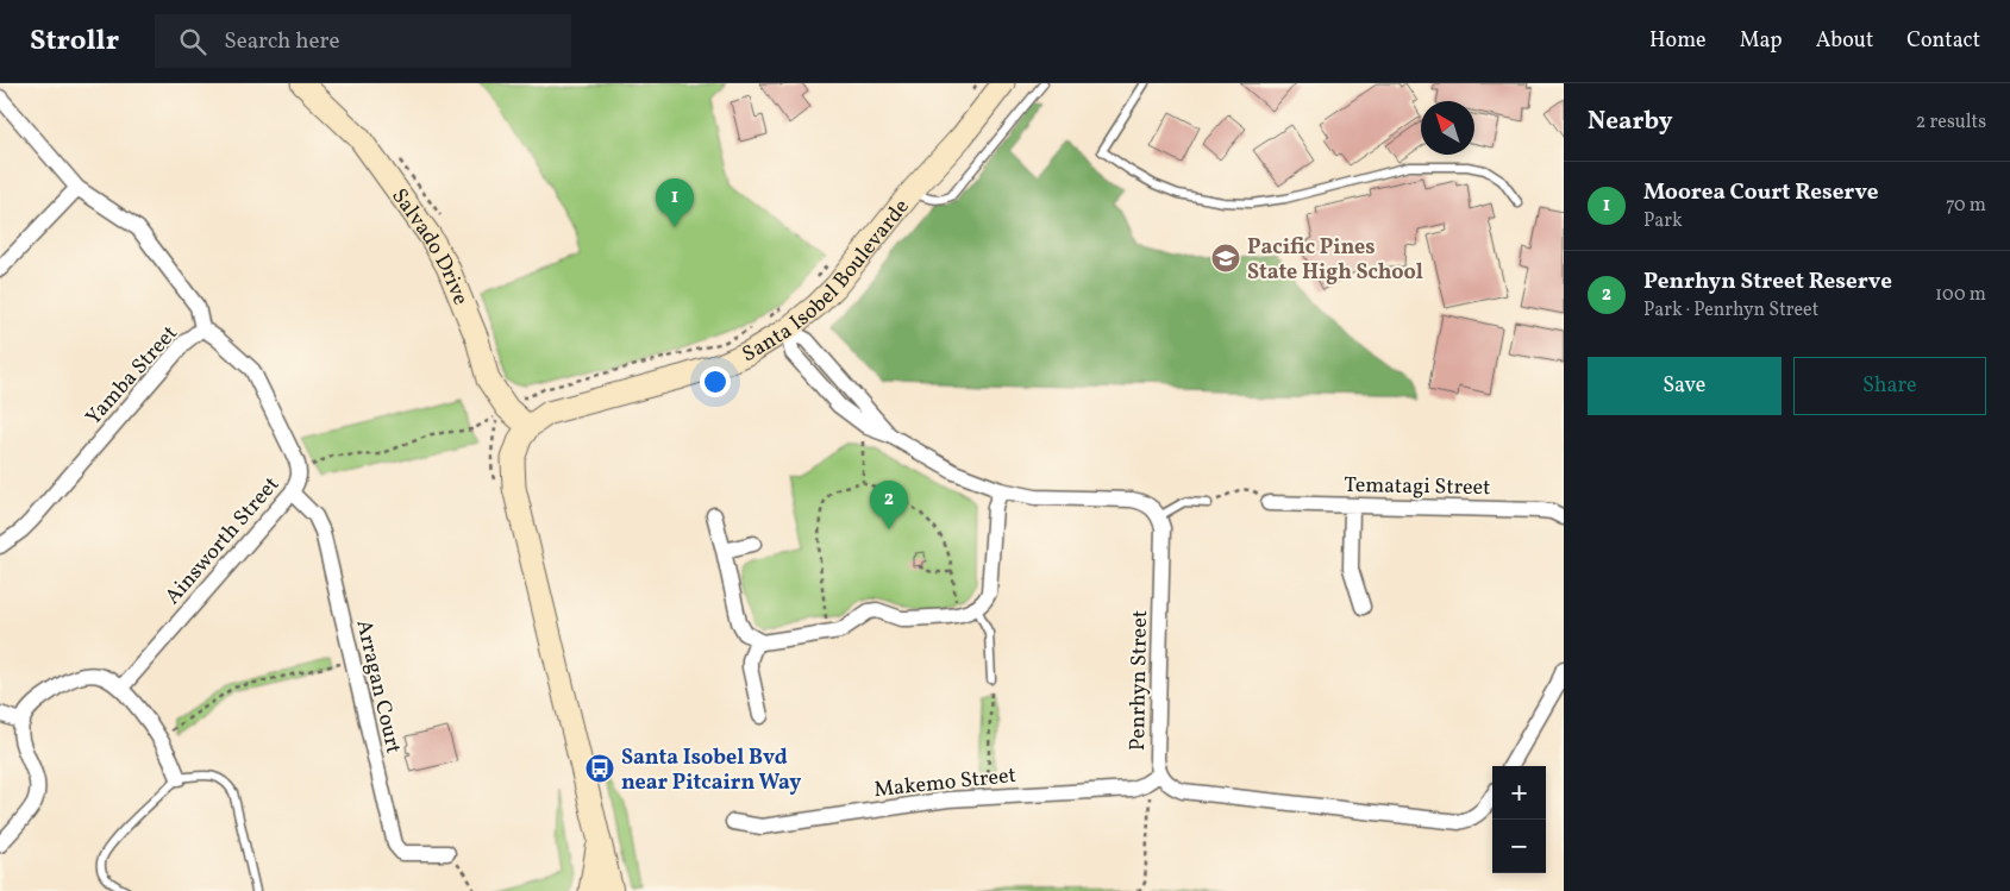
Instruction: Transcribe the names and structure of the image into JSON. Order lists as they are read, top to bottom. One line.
{"streets":{"street":["Salvado Drive","Santa Isobel Boulevarde","Yamba Street","Tematagi Street","Ainsworth Street","Penrhyn Street","Arragan Court","Makemo Street"]},"crossings":[["Salvado Drive","Santa Isobel Boulevarde"],["Yamba Street","Ainsworth Street"],["Ainsworth Street","Arragan Court"],["Penrhyn Street","Makemo Street"]],"places":{"school or university":["Pacific Pines State High School"],"bus stop":["Santa Isobel Bvd near Pitcairn Way"]},"north":"top left","page":{"header":"Strollr","search":"Search here","nav":["Home","Map","About","Contact"],"heading":["Nearby","2 results"],"list":[{"mark":"1","name":"Moorea Court Reserve","note":"Park","value":"70 m"},{"mark":"2","name":"Penrhyn Street Reserve","note":"Park · Penrhyn Street","value":"100 m"}],"pins":["1","2"],"buttons":["Save","Share"],"map_buttons":["+","−"]}}
